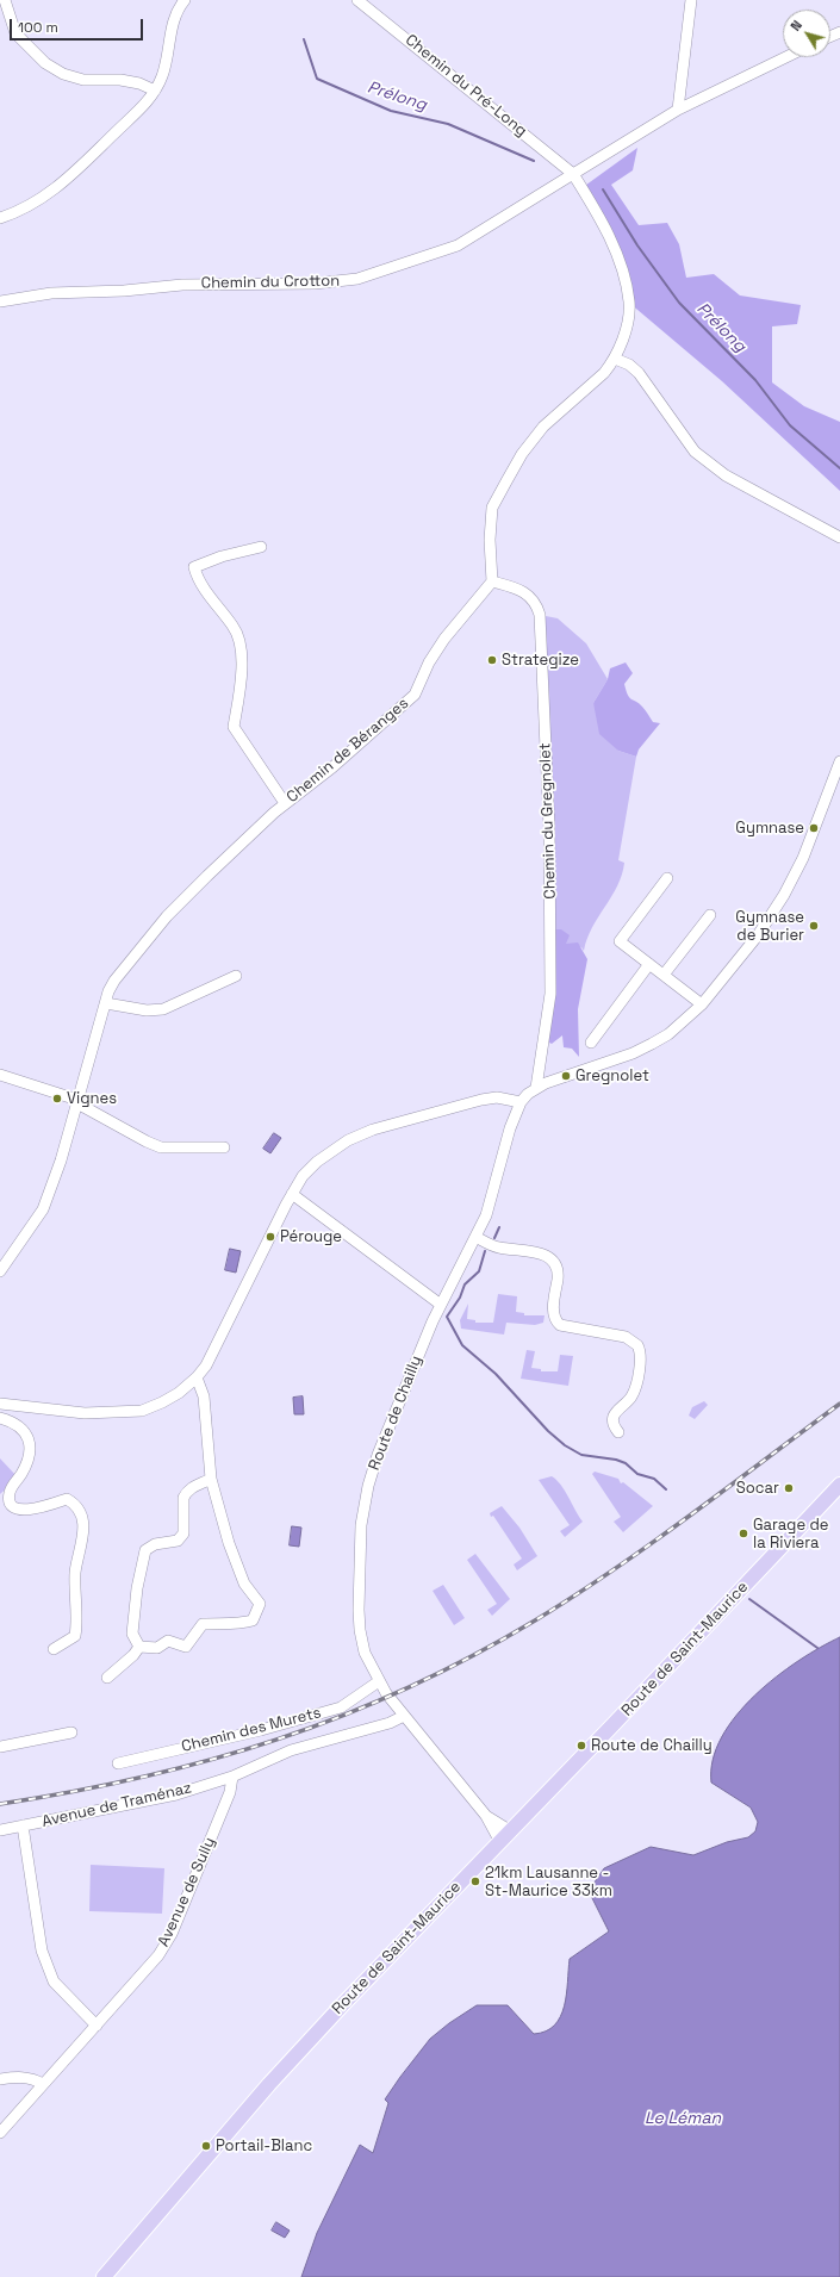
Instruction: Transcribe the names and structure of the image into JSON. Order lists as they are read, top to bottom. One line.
{"streets":{"main road":["Route de Saint-Maurice"],"street":["Chemin du Pré-Long","Chemin du Crotton","Chemin de Béranges","Chemin du Gregnolet","Route de Chailly","Chemin des Murets","Avenue de Traménaz","Avenue de Sully"]},"crossings":[["Chemin du Pré-Long","Chemin du Crotton"],["Chemin de Béranges","Chemin du Gregnolet"],["Chemin du Gregnolet","Route de Chailly"],["Route de Chailly","Route de Saint-Maurice"],["Route de Chailly","Chemin des Murets"],["Avenue de Traménaz","Avenue de Sully"]],"water":["Prélong","Le Léman"],"places":["Strategize","Gymnase","Gymnase de Burier","Gregnolet","Vignes","Pérouge","Socar","Garage de la Riviera","Route de Chailly","21km Lausanne - St-Maurice 33km","Portail-Blanc"],"scale_bar":"100 m","north":"top left"}
